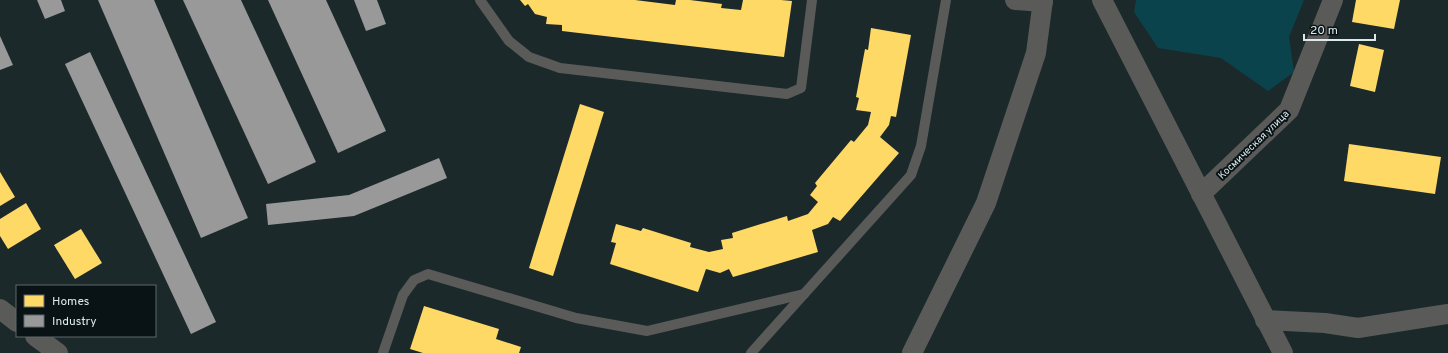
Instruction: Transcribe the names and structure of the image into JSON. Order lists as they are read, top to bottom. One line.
{"streets":{"street":["Космическая улица"]},"legend":["Homes","Industry"],"scale_bar":"20 m"}
